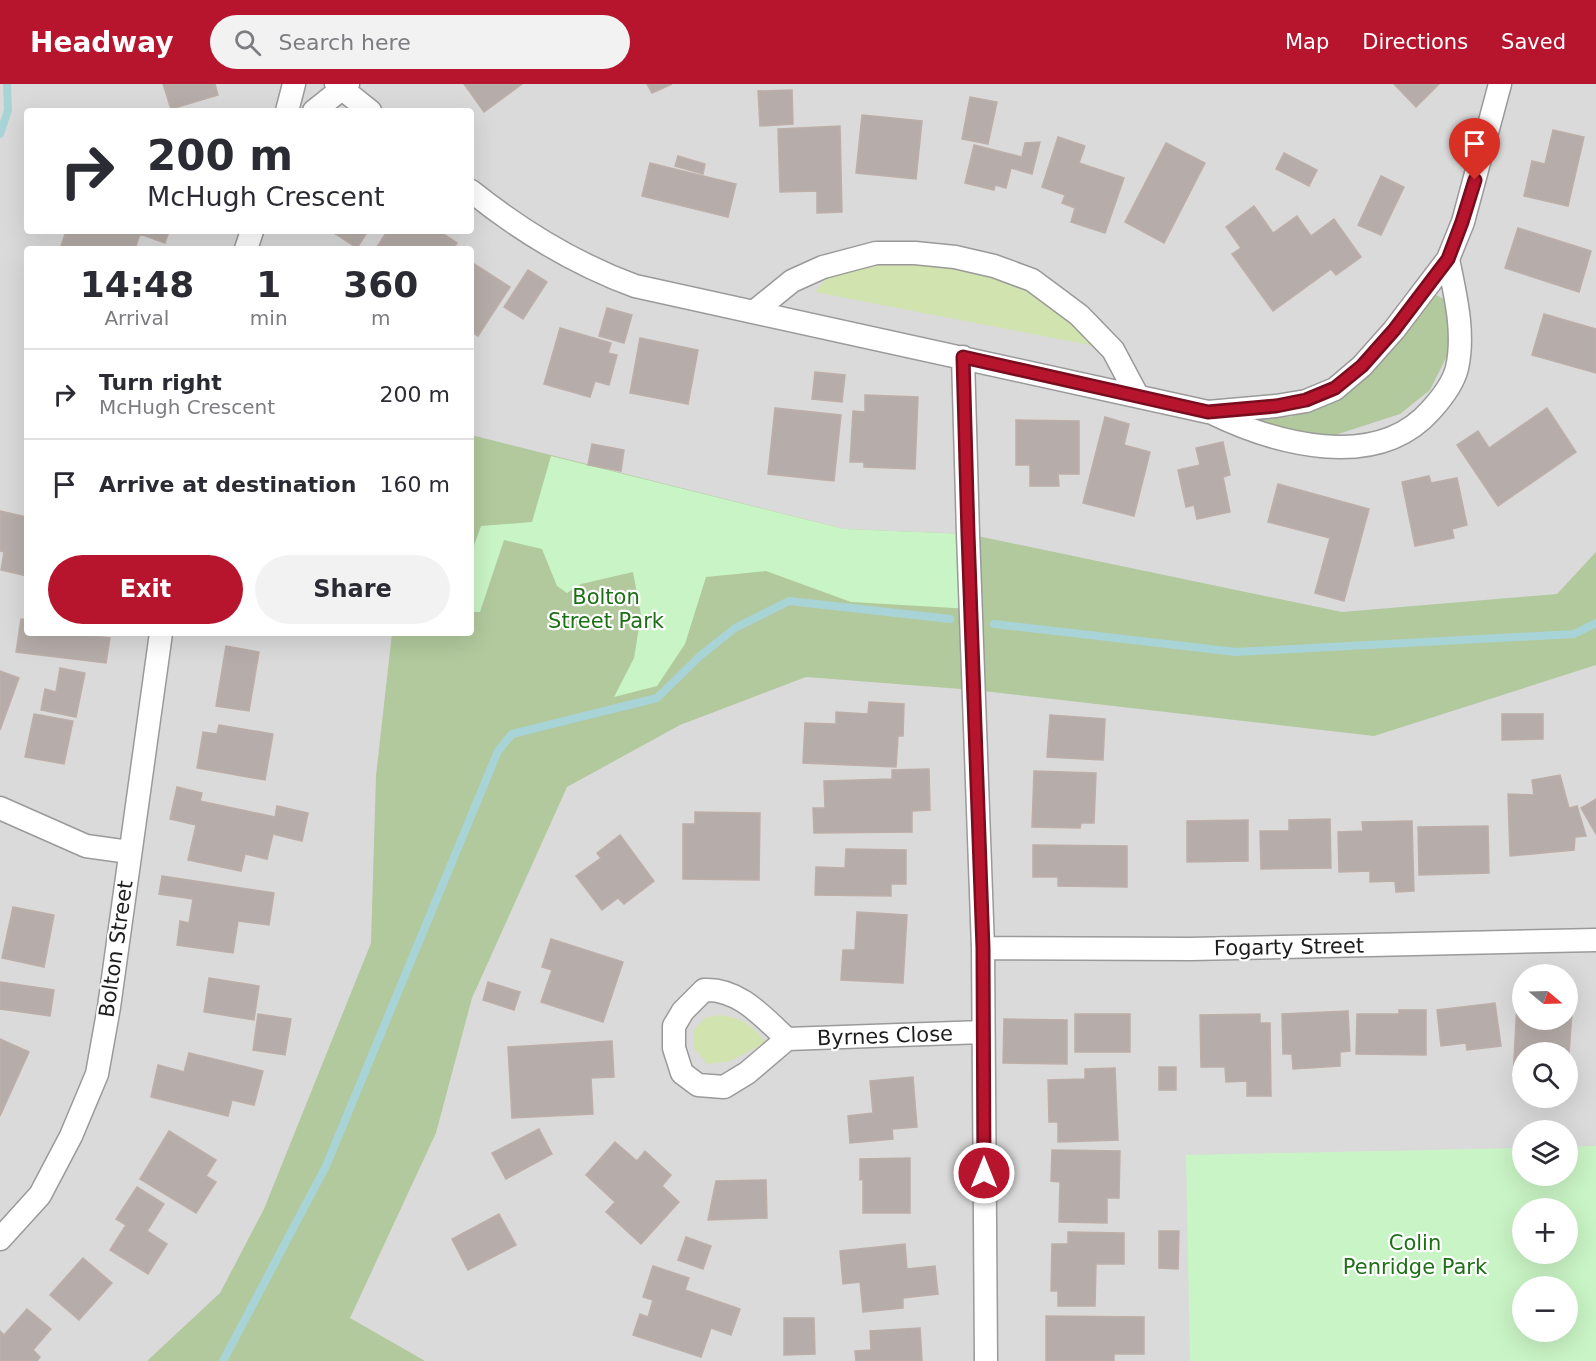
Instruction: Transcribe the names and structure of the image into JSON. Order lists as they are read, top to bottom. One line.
{"streets":{"street":["Fogarty Street","Bolton Street","Byrnes Close"]},"parks":["Bolton Street Park","Colin Penridge Park"],"north":"right","page":{"header":"Headway","search":"Search here","nav":["Map","Directions","Saved"],"turn":["200 m","McHugh Crescent"],"eta":["14:48","Arrival","1","min","360","m"],"list":[{"name":"Turn right","note":"McHugh Crescent","value":"200 m"},{"name":"Arrive at destination","value":"160 m"}],"buttons":["Exit","Share"],"map_buttons":["+","−"]}}
